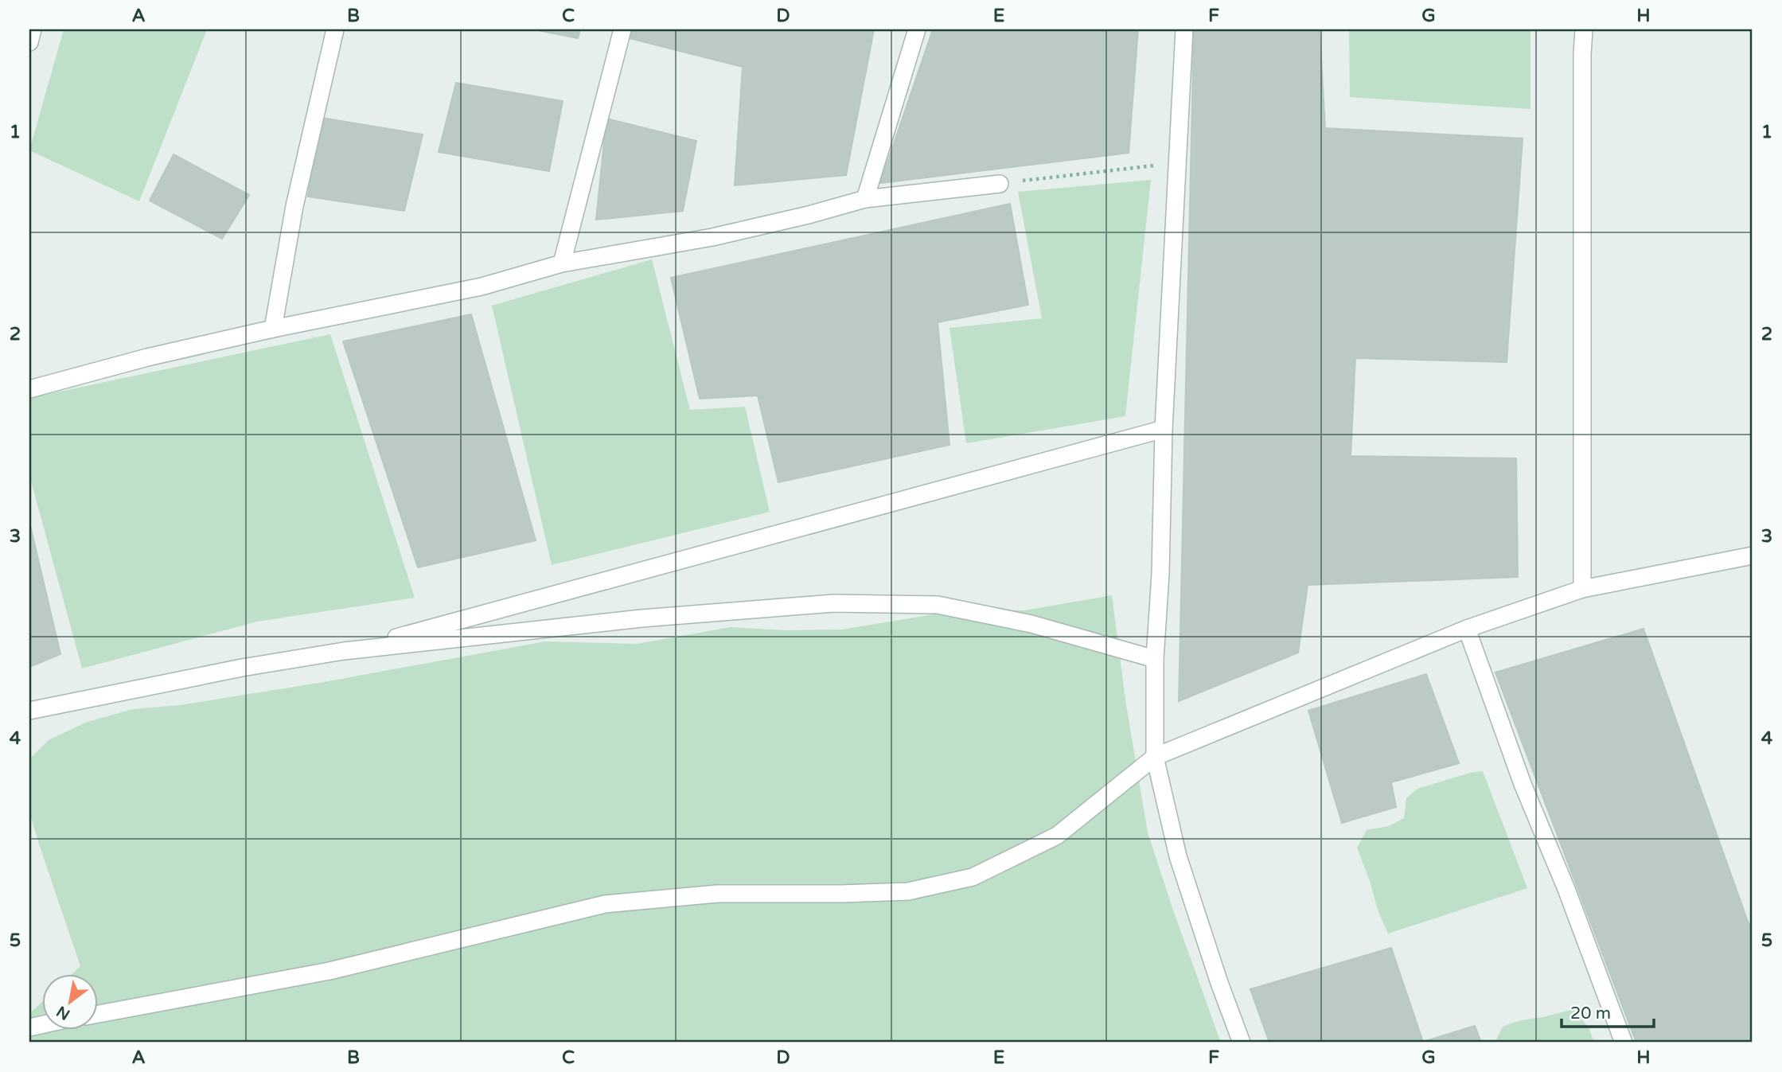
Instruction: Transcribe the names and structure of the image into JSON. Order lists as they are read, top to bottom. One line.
{"scale_bar":"20 m","north":"bottom left","grid":{"columns":["A","B","C","D","E","F","G","H"],"rows":["1","2","3","4","5"]}}
